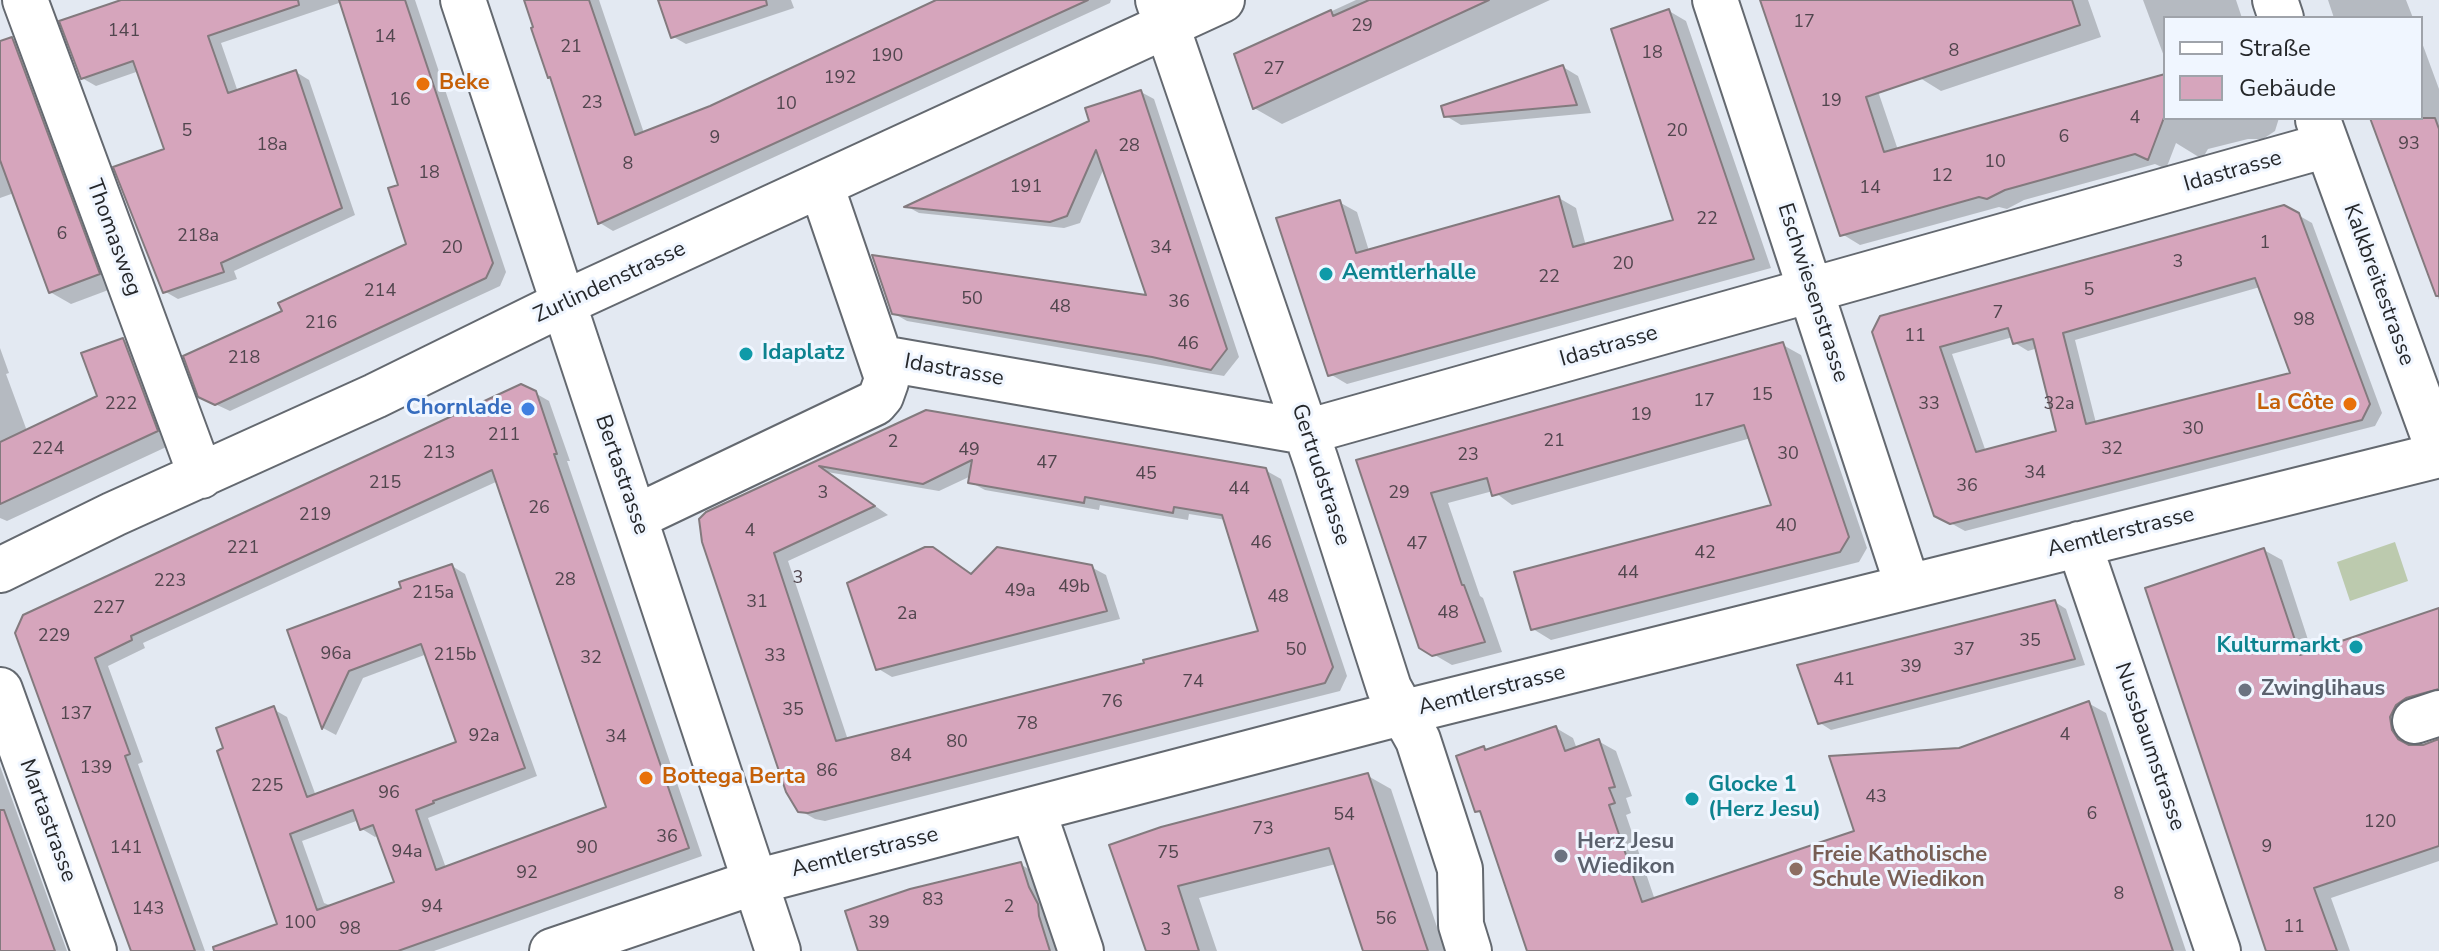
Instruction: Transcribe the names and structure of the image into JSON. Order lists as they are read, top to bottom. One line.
{"streets":{"street":["Idastrasse","Thomasweg","Zurlindenstrasse","Kalkbreitestrasse","Eschwiesenstrasse","Bertastrasse","Gertrudstrasse","Aemtlerstrasse","Nussbaumstrasse","Martastrasse"]},"crossings":[["Idastrasse","Kalkbreitestrasse"],["Idastrasse","Eschwiesenstrasse"],["Idastrasse","Gertrudstrasse"],["Thomasweg","Zurlindenstrasse"],["Zurlindenstrasse","Bertastrasse"],["Zurlindenstrasse","Gertrudstrasse"],["Kalkbreitestrasse","Aemtlerstrasse"],["Eschwiesenstrasse","Aemtlerstrasse"],["Bertastrasse","Aemtlerstrasse"],["Gertrudstrasse","Aemtlerstrasse"],["Aemtlerstrasse","Nussbaumstrasse"]],"places":["Beke","Aemtlerhalle","Idaplatz","La Côte","Chornlade","Kulturmarkt","Zwinglihaus","Bottega Berta","Glocke 1 (Herz Jesu)","Herz Jesu Wiedikon","Freie Katholische Schule Wiedikon"],"house_numbers":["17","29","141","14","21","8","18","190","27","192","16","19","23","10","4","5","20","6","9","93","18a","28","10","8","18","12","191","14","22","6","218a","1","20","34","3","20","22","5","214","50","36","48","7","98","216","11","46","218","15","17","222","33","32a","19","30","211","21","2","224","32","49","213","30","23","47","34","45","215","36","44","3","29","26","219","40","4","46","47","221","42","44","3","28","223","49b","49a","215a","48","31","227","48","2a","229","35","50","37","96a","215b","33","32","39","41","74","76","35","137","78","4","92a","34","80","84","139","86","225","96","43","6","54","120","73","36","9","141","90","94a","75","92","8","83","94","2","143","56","100","39","11","98","3"],"legend":["Straße","Gebäude"]}
